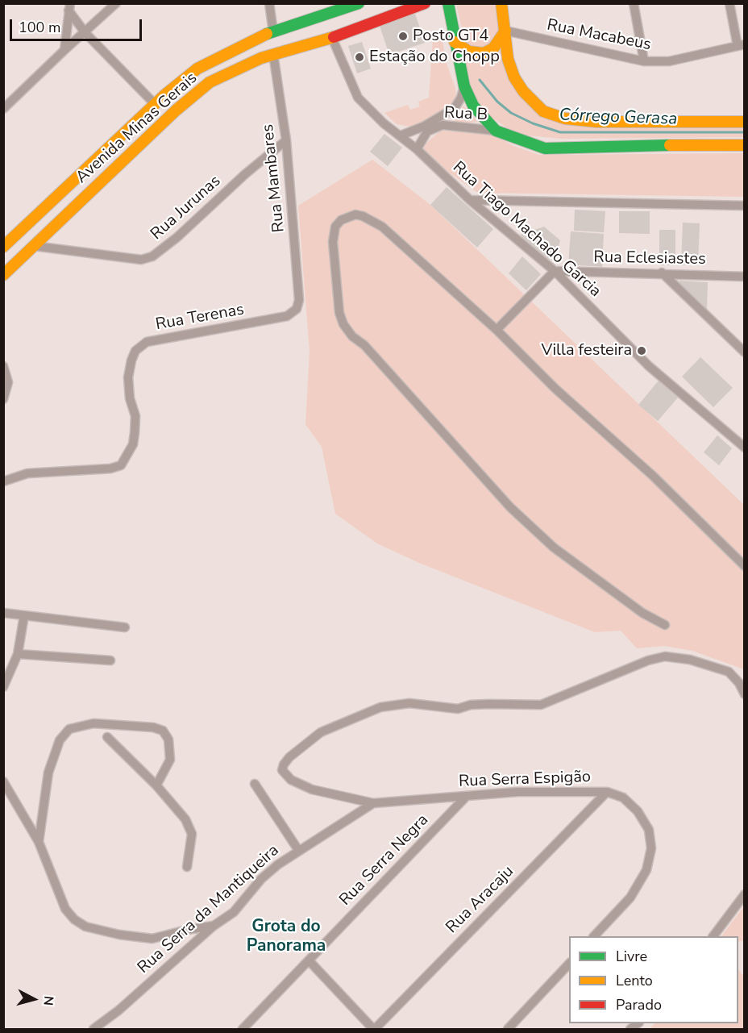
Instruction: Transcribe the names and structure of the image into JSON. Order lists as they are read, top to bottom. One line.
{"streets":{"main road":["Avenida Minas Gerais"],"street":["Rua Macabeus","Rua B","Rua Mambares","Rua Jurunas","Rua Tiago Machado Garcia","Rua Eclesiastes","Rua Terenas","Rua Serra Espigão","Rua Serra Negra","Rua Aracaju","Rua Serra da Mantiqueira"]},"crossings":[["Rua B","Rua Tiago Machado Garcia"],["Avenida Minas Gerais","Rua Mambares"],["Avenida Minas Gerais","Rua Jurunas"],["Avenida Minas Gerais","Rua Tiago Machado Garcia"],["Rua Mambares","Rua Jurunas"],["Rua Mambares","Rua Terenas"],["Rua Tiago Machado Garcia","Rua Eclesiastes"],["Rua Serra Espigão","Rua Serra Negra"],["Rua Serra Espigão","Rua Aracaju"],["Rua Serra Espigão","Rua Serra da Mantiqueira"]],"districts":["Grota do Panorama"],"water":["Córrego Gerasa"],"places":["Posto GT4","Estação do Chopp","Villa festeira"],"legend":["Livre","Lento","Parado"],"scale_bar":"100 m","north":"right"}
